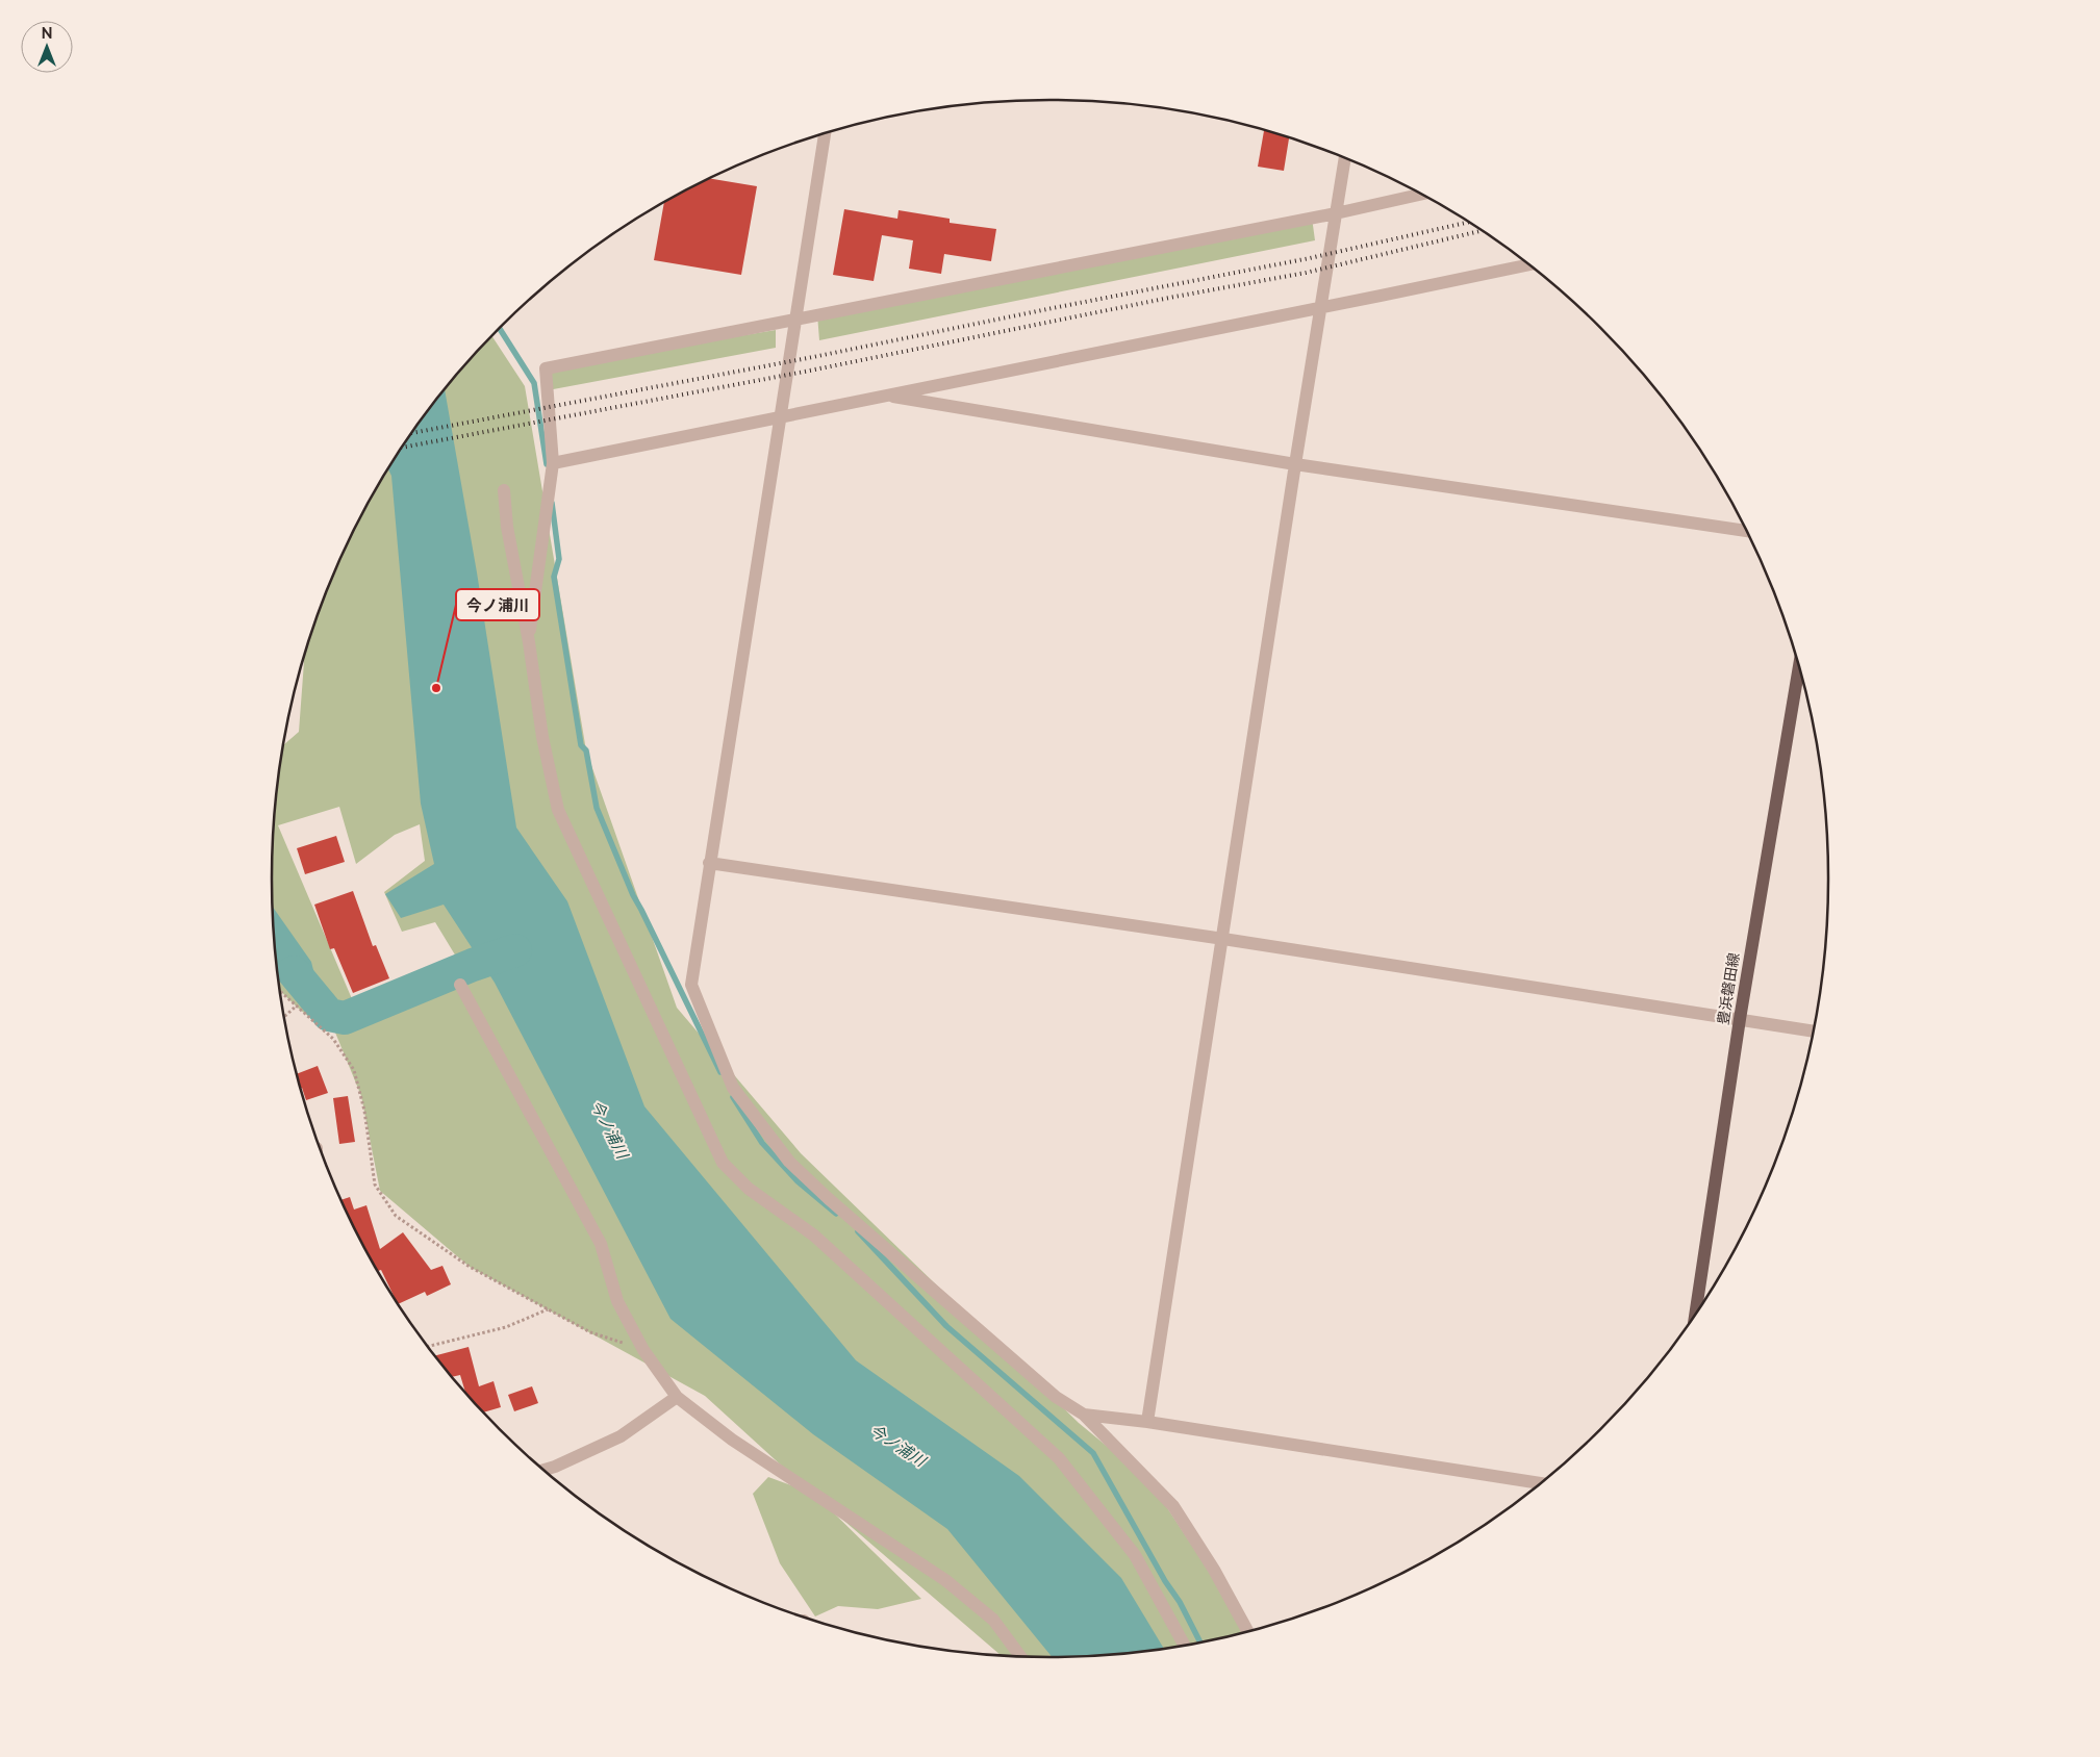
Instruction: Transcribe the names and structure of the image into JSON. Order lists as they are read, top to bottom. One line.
{"streets":{"main road":["豊浜磐田線"]},"water":["今ノ浦川"],"places":["今ノ浦川"],"north":"top"}
